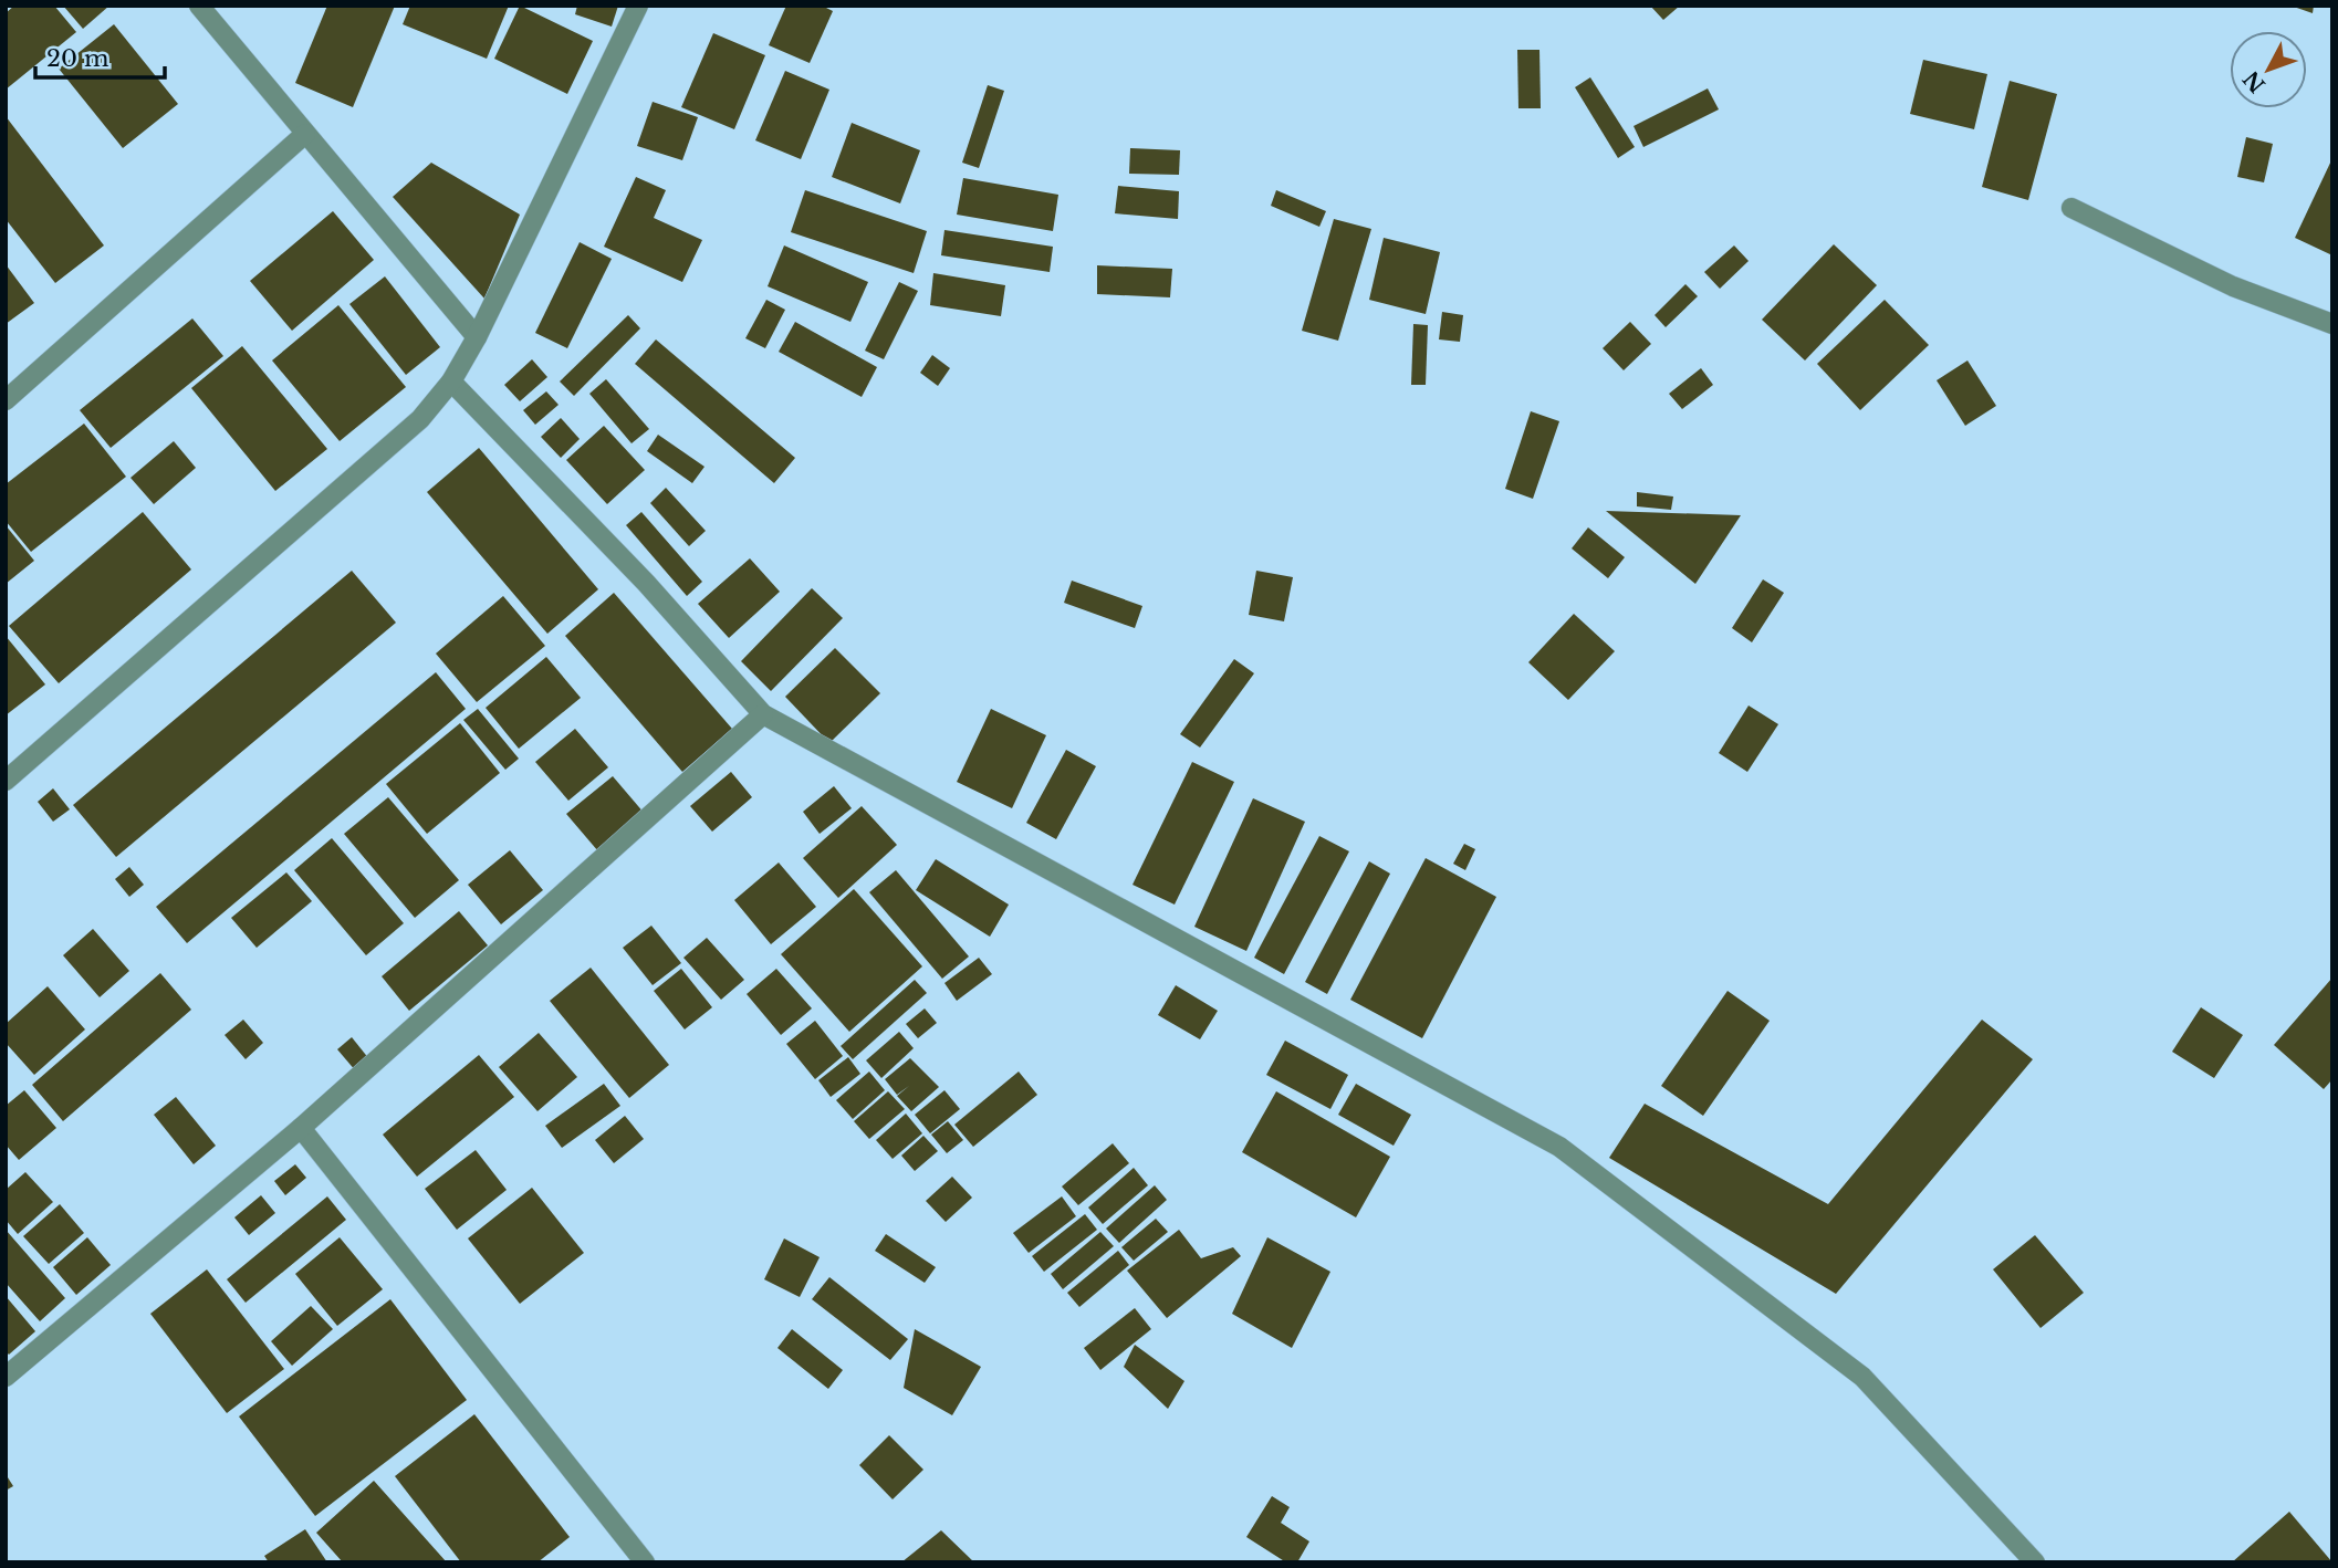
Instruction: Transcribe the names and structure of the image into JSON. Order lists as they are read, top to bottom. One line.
{"scale_bar":"20 m","north":"bottom left"}
